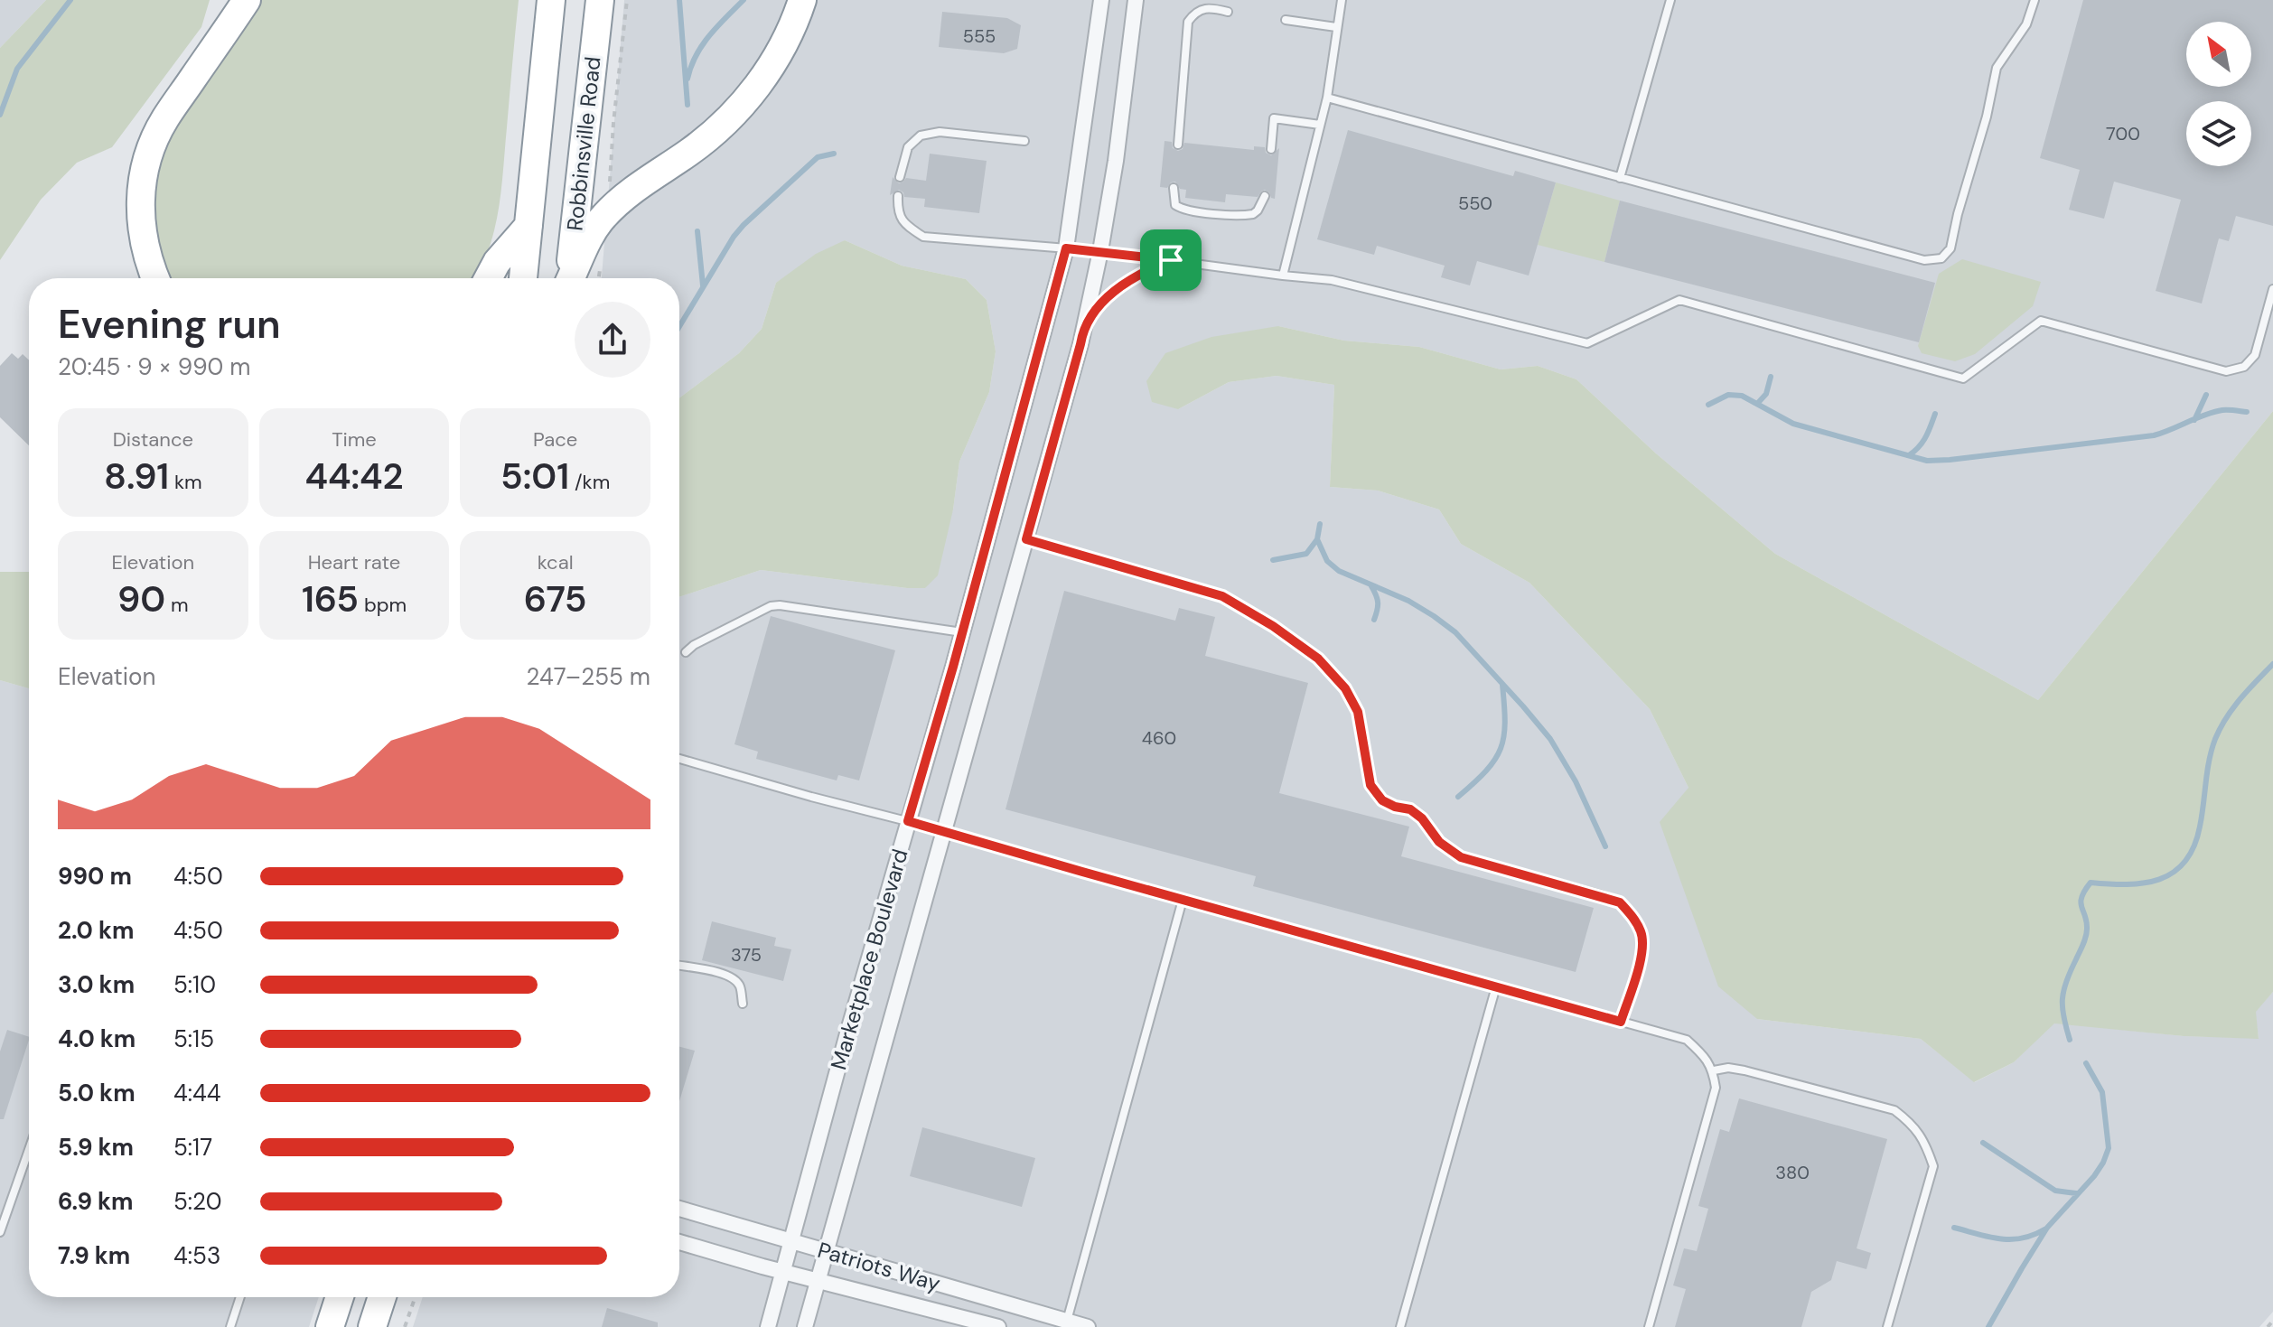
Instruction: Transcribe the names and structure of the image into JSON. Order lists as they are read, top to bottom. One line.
{"streets":{"highway":["Robbinsville Road"],"street":["Marketplace Boulevard","Patriots Way"]},"crossings":[["Marketplace Boulevard","Patriots Way"]],"house_numbers":["555","700","550","460","375","380"],"north":"top left","page":{"heading":["Evening run","20:45 · 9 × 990 m"],"stats":[["Distance","8.91 km"],["Time","44:42"],["Pace","5:01 /km"],["Elevation","90 m"],["Heart rate","165 bpm"],["kcal","675"]],"chart":["Elevation","247–255 m"],"list":[{"name":"990 m","note":"4:50"},{"name":"2.0 km","note":"4:50"},{"name":"3.0 km","note":"5:10"},{"name":"4.0 km","note":"5:15"},{"name":"5.0 km","note":"4:44"},{"name":"5.9 km","note":"5:17"},{"name":"6.9 km","note":"5:20"},{"name":"7.9 km","note":"4:53"}]}}
